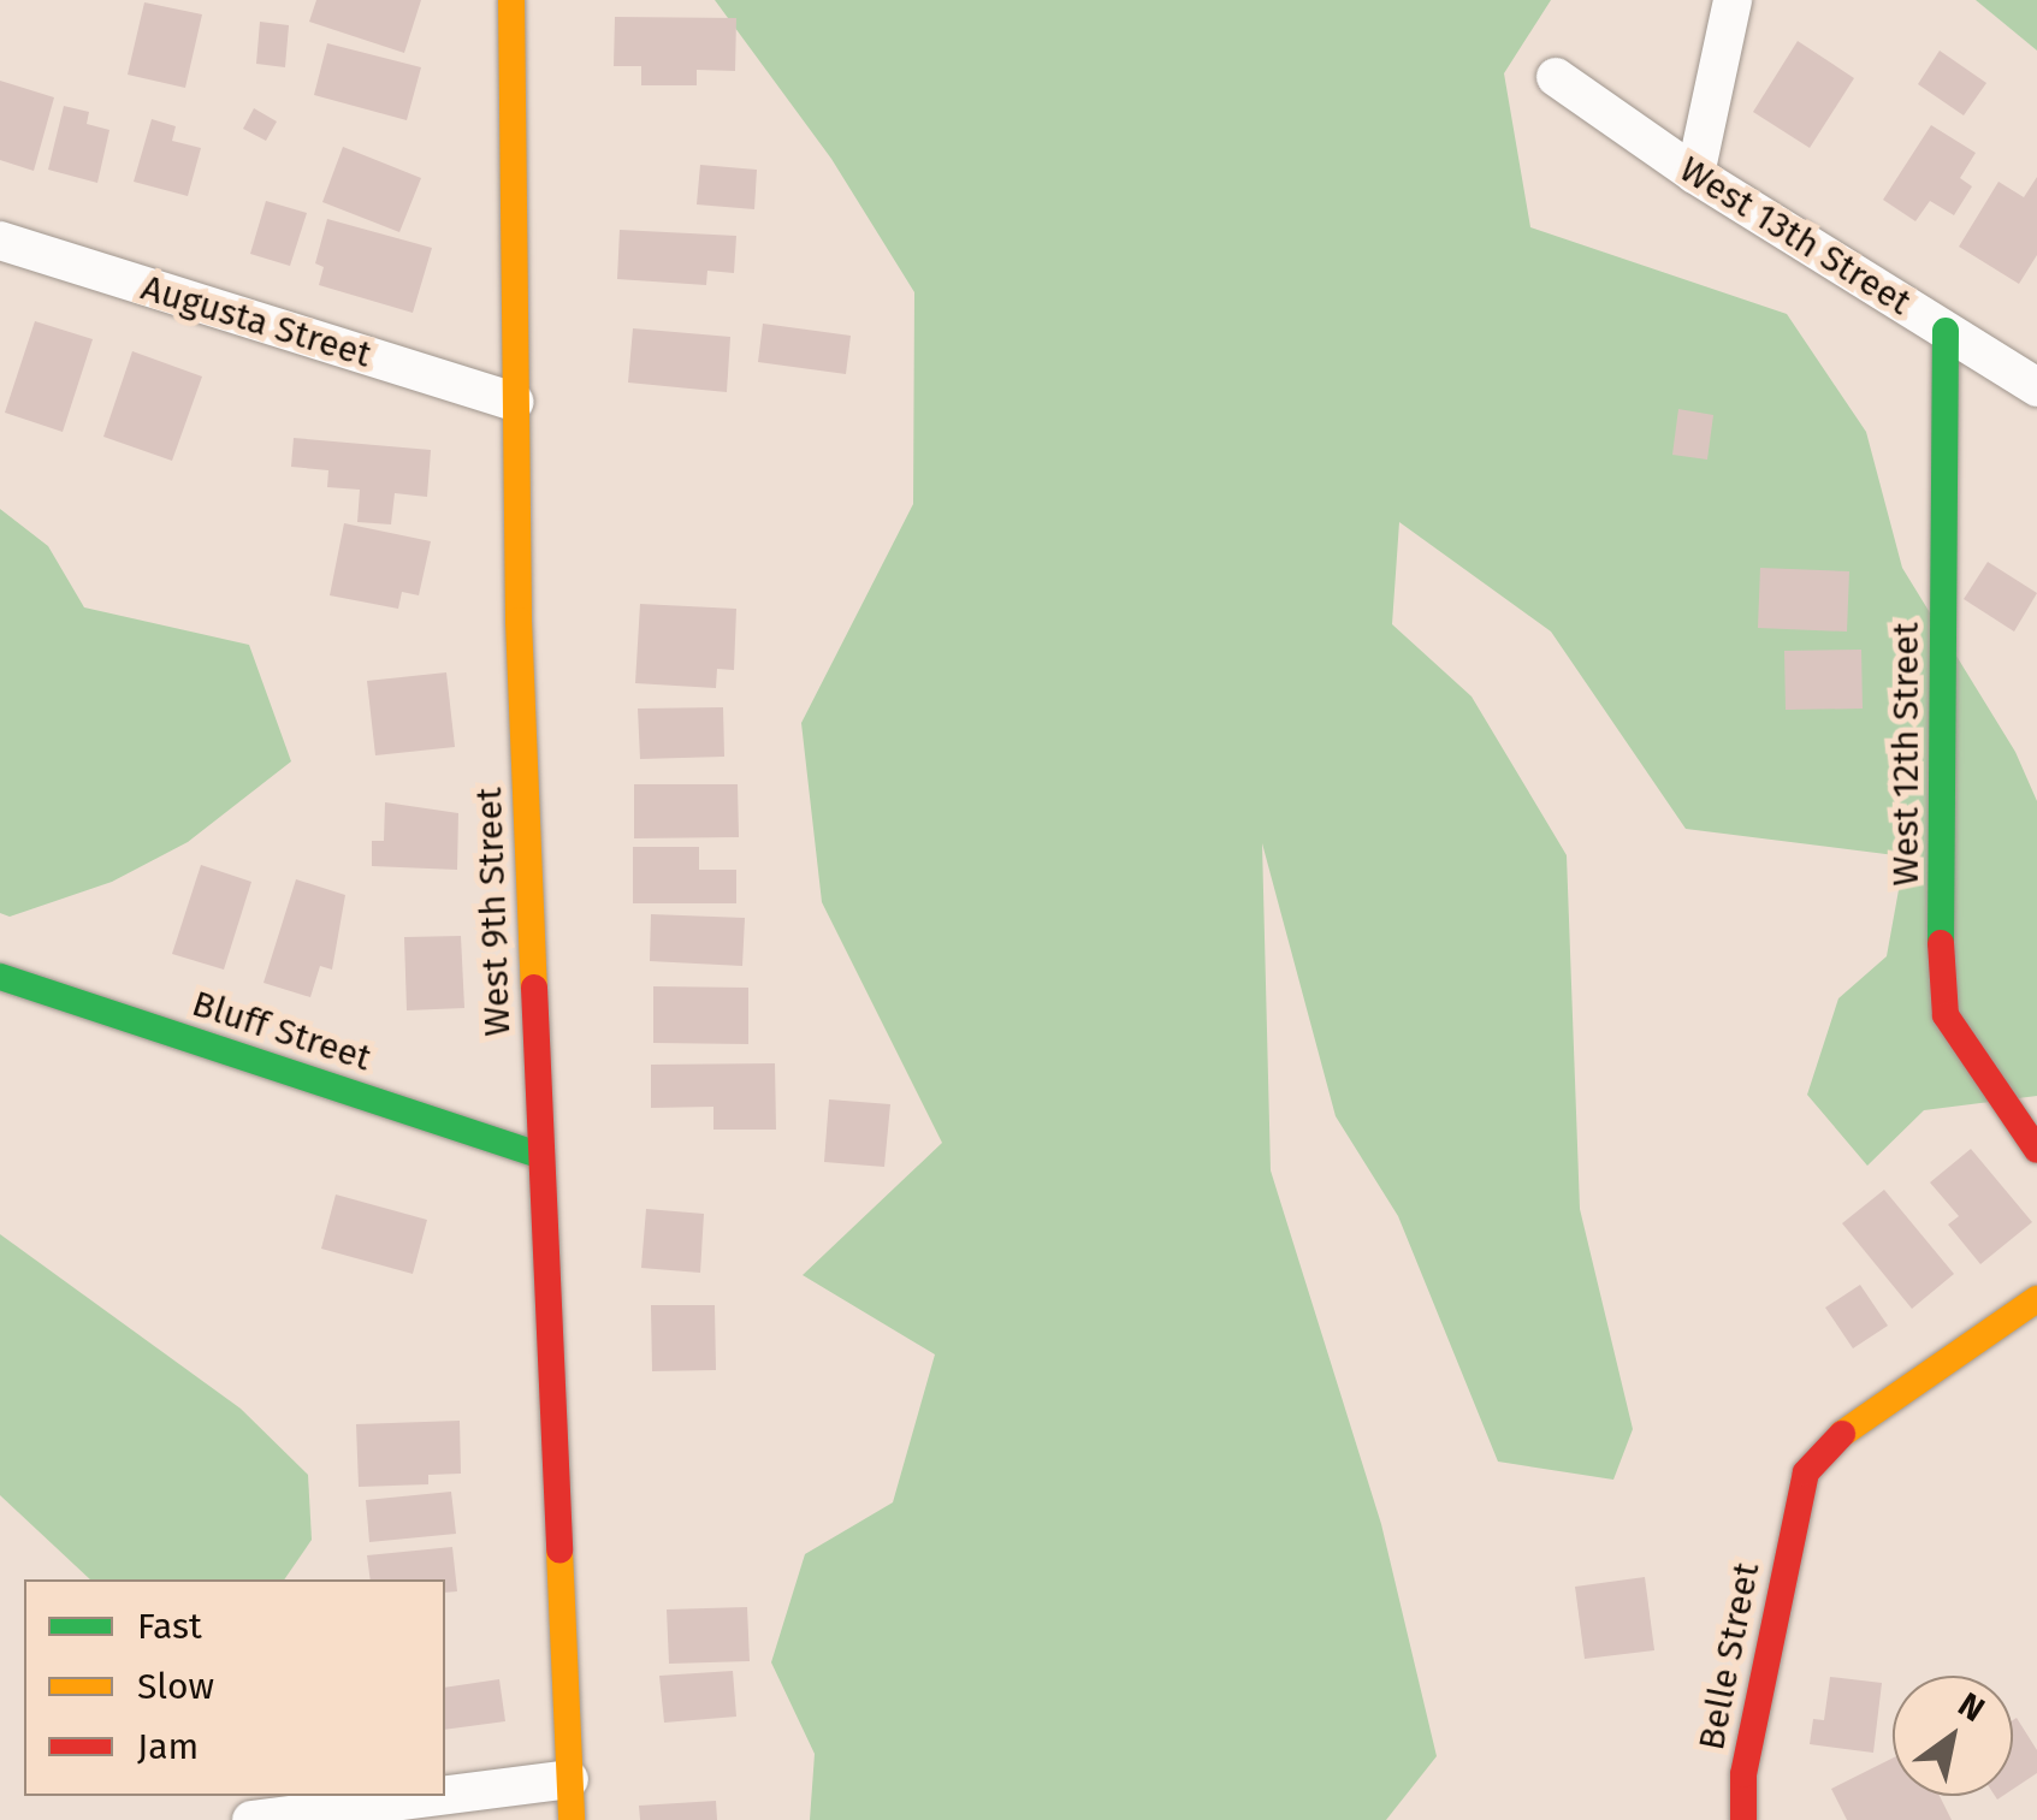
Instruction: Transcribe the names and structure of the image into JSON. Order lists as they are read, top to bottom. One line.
{"streets":{"street":["West 13th Street","Augusta Street","West 12th Street","West 9th Street","Bluff Street","Belle Street"]},"crossings":[["West 13th Street","West 12th Street"],["Augusta Street","West 9th Street"],["West 9th Street","Bluff Street"]],"legend":["Fast","Slow","Jam"],"north":"top right"}
